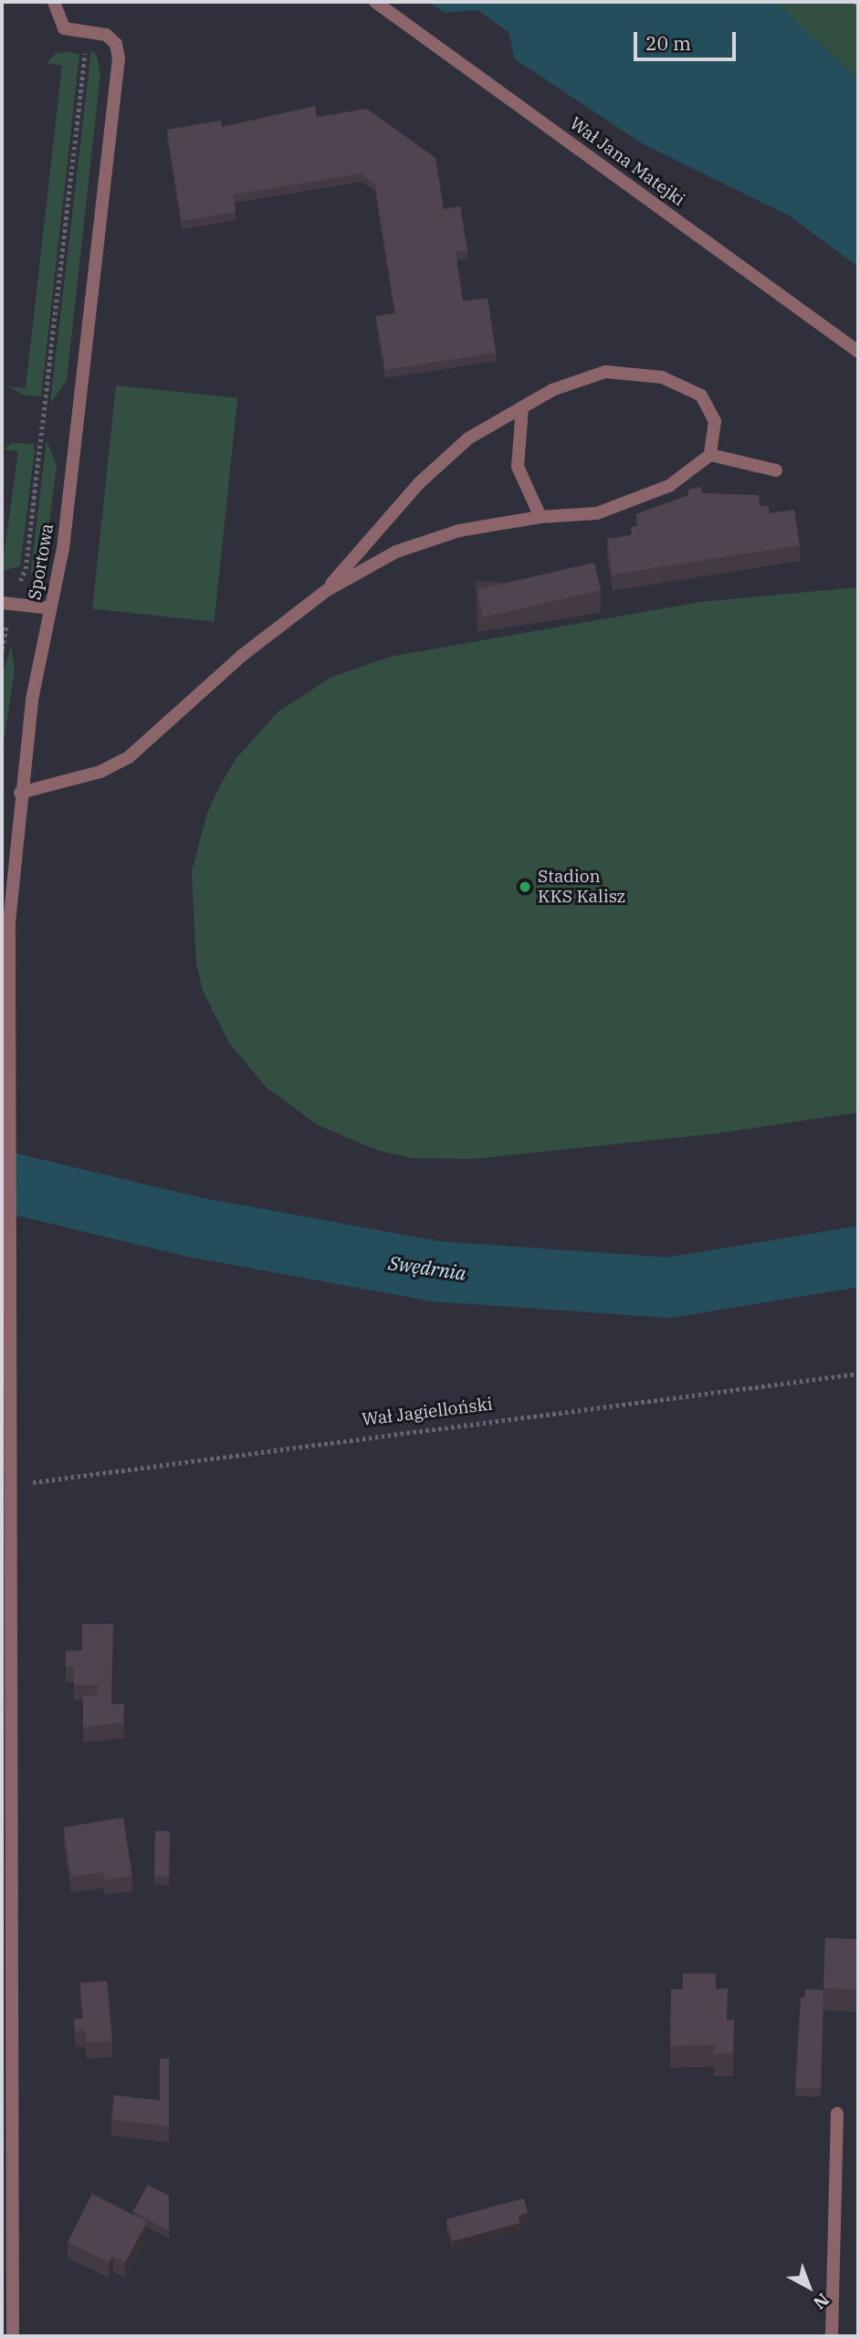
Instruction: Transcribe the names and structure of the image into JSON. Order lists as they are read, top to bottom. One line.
{"streets":{"street":["Wał Jana Matejki","Sportowa"],"path":["Wał Jagielloński"]},"crossings":[["Sportowa","Wał Jagielloński"]],"water":["Swędrnia"],"places":["Stadion KKS Kalisz"],"scale_bar":"20 m","north":"bottom right"}
